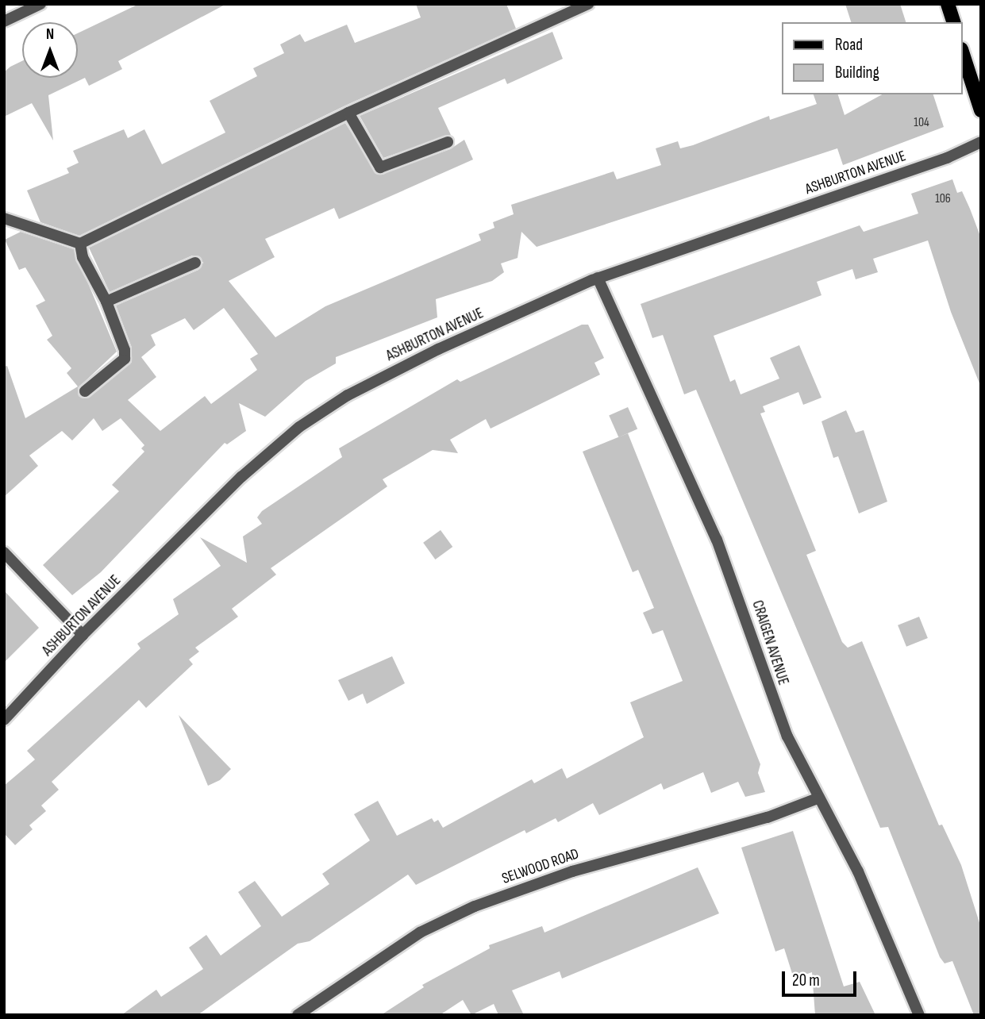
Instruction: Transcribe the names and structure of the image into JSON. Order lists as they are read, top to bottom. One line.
{"streets":{"street":["ASHBURTON AVENUE","CRAIGEN AVENUE","SELWOOD ROAD"]},"crossings":[["ASHBURTON AVENUE","CRAIGEN AVENUE"],["CRAIGEN AVENUE","SELWOOD ROAD"]],"house_numbers":["104","106"],"legend":["Road","Building"],"scale_bar":"20 m","north":"top"}
